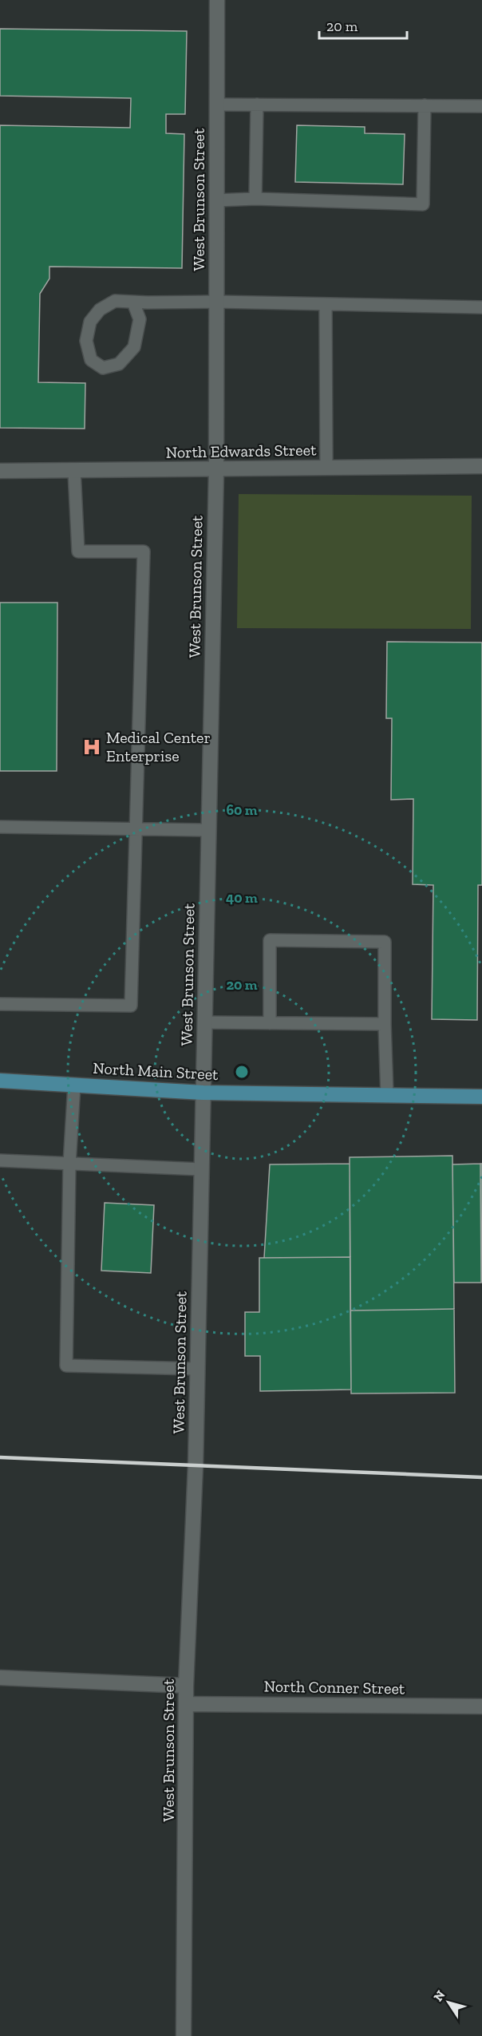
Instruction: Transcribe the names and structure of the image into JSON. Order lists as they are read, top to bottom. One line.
{"streets":{"main road":["North Main Street"],"street":["West Brunson Street","North Edwards Street","North Conner Street"]},"crossings":[["West Brunson Street","North Edwards Street"],["West Brunson Street","North Main Street"],["West Brunson Street","North Conner Street"]],"places":{"hospital":["Medical Center Enterprise"]},"scale_bar":"20 m","north":"top left","rings":["60 m","40 m","20 m"]}
